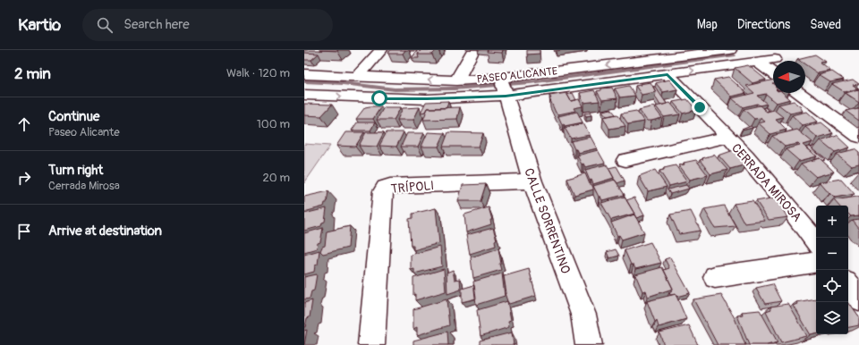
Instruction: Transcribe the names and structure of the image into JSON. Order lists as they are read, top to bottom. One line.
{"streets":{"street":["PASEO ALICANTE","CERRADA MIROSA","TRÍPOLI","CALLE SORRENTINO"]},"crossings":[["PASEO ALICANTE","CERRADA MIROSA"],["PASEO ALICANTE","CALLE SORRENTINO"],["TRÍPOLI","CALLE SORRENTINO"]],"north":"left","page":{"header":"Kartio","search":"Search here","nav":["Map","Directions","Saved"],"heading":["2 min","Walk · 120 m"],"list":[["Continue","Paseo Alicante","100 m"],["Turn right","Cerrada Mirosa","20 m"],"Arrive at destination"],"map_buttons":["+","−"]}}
